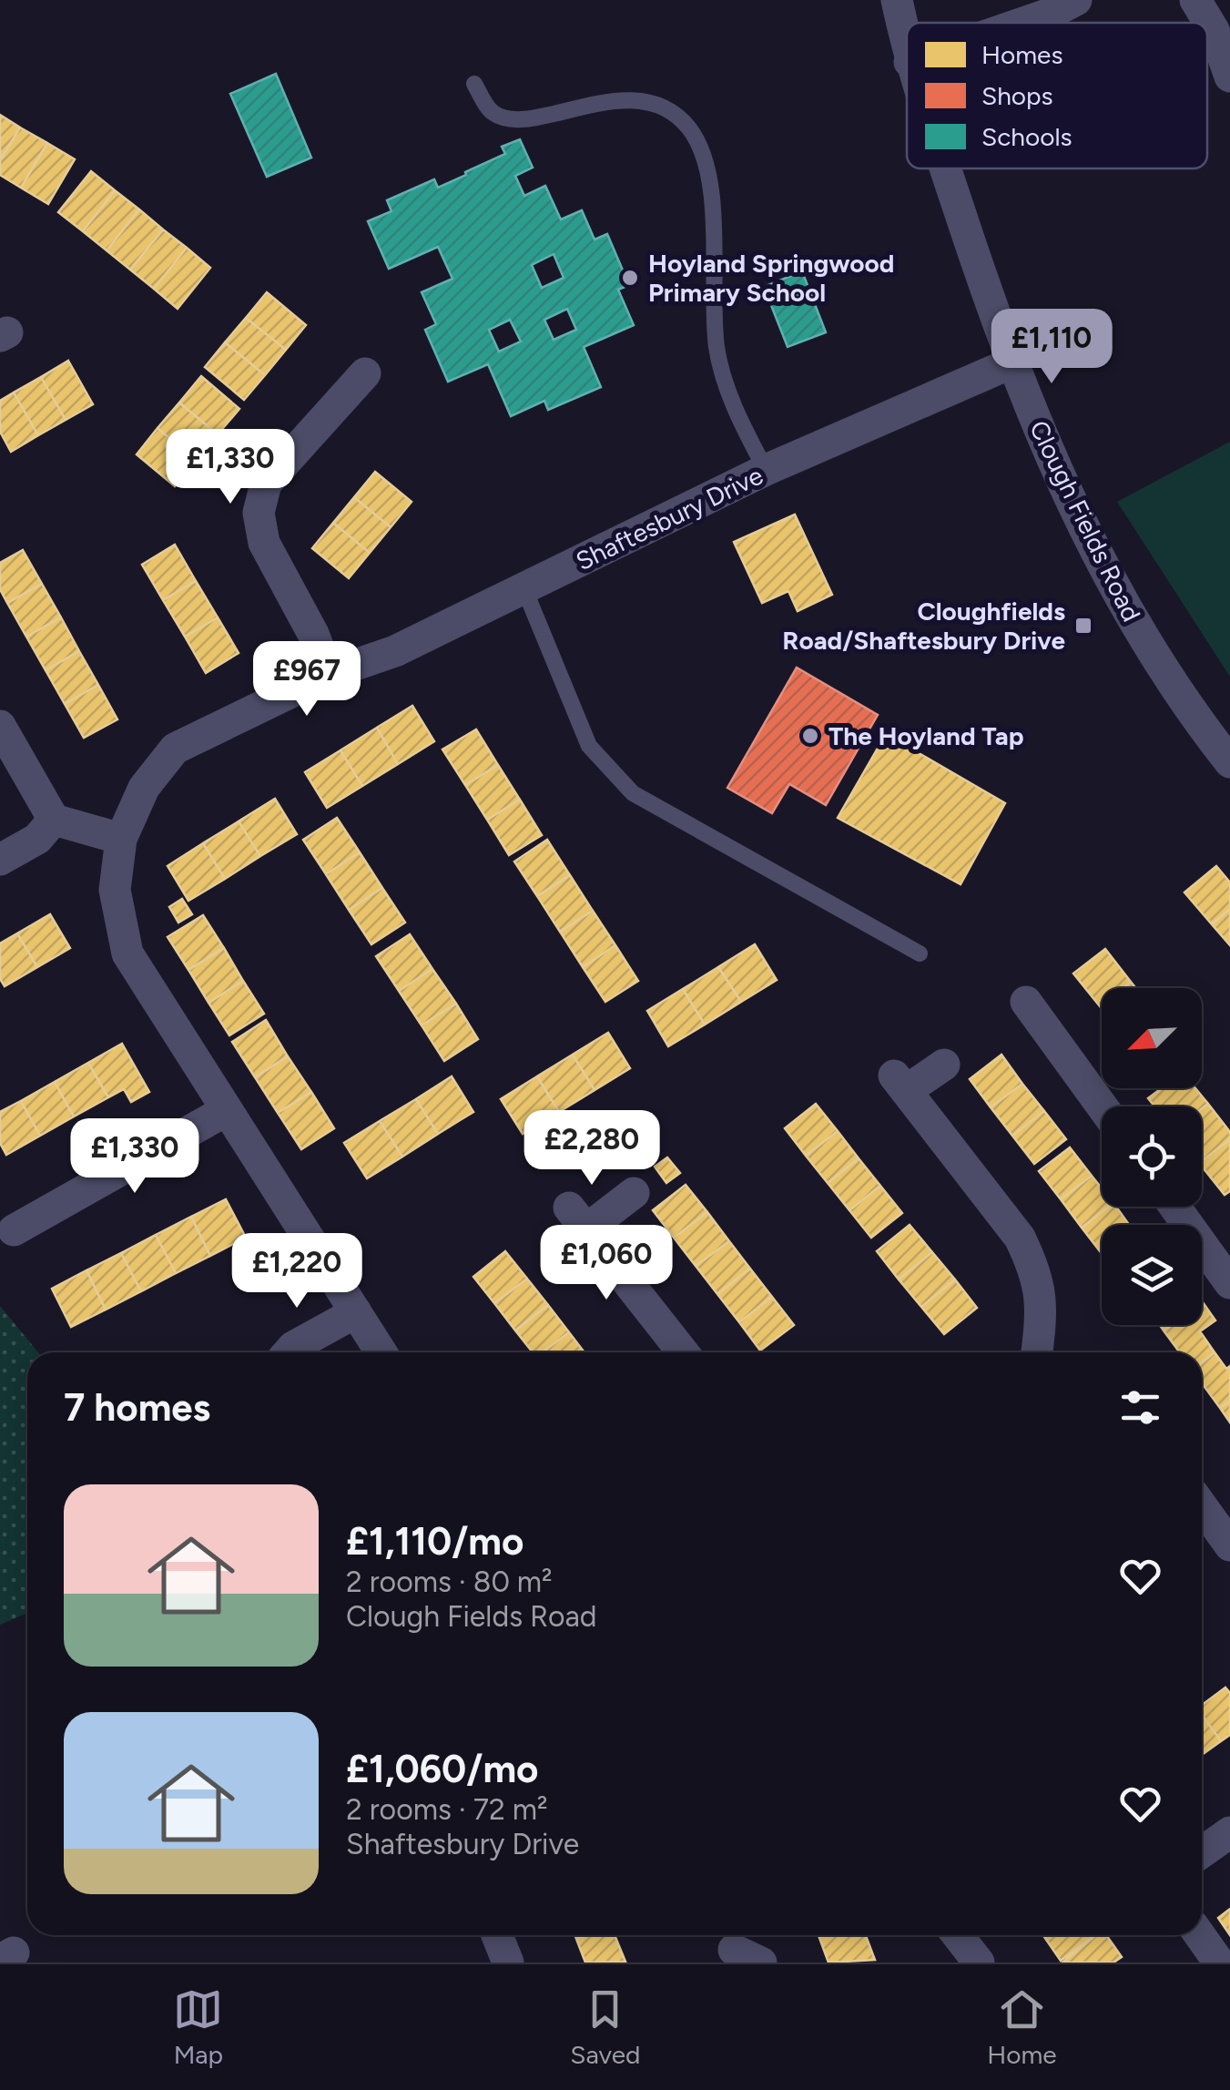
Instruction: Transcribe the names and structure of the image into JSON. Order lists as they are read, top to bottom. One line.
{"streets":{"street":["Shaftesbury Drive","Clough Fields Road"]},"crossings":[["Shaftesbury Drive","Clough Fields Road"]],"places":{"other":["Hoyland Springwood Primary School","The Hoyland Tap"],"transit":["Cloughfields Road/Shaftesbury Drive"]},"legend":["Homes","Shops","Schools"],"north":"bottom left","page":{"price":["£1,110","£1,330","£967","£2,280","£1,330","£1,060","£1,220"],"heading":"7 homes","list":[{"name":"£1,110/mo","note":"2 rooms · 80 m² · Clough Fields Road"},{"name":"£1,060/mo","note":"2 rooms · 72 m² · Shaftesbury Drive"}],"tabs":["Map","Saved","Home"]}}
